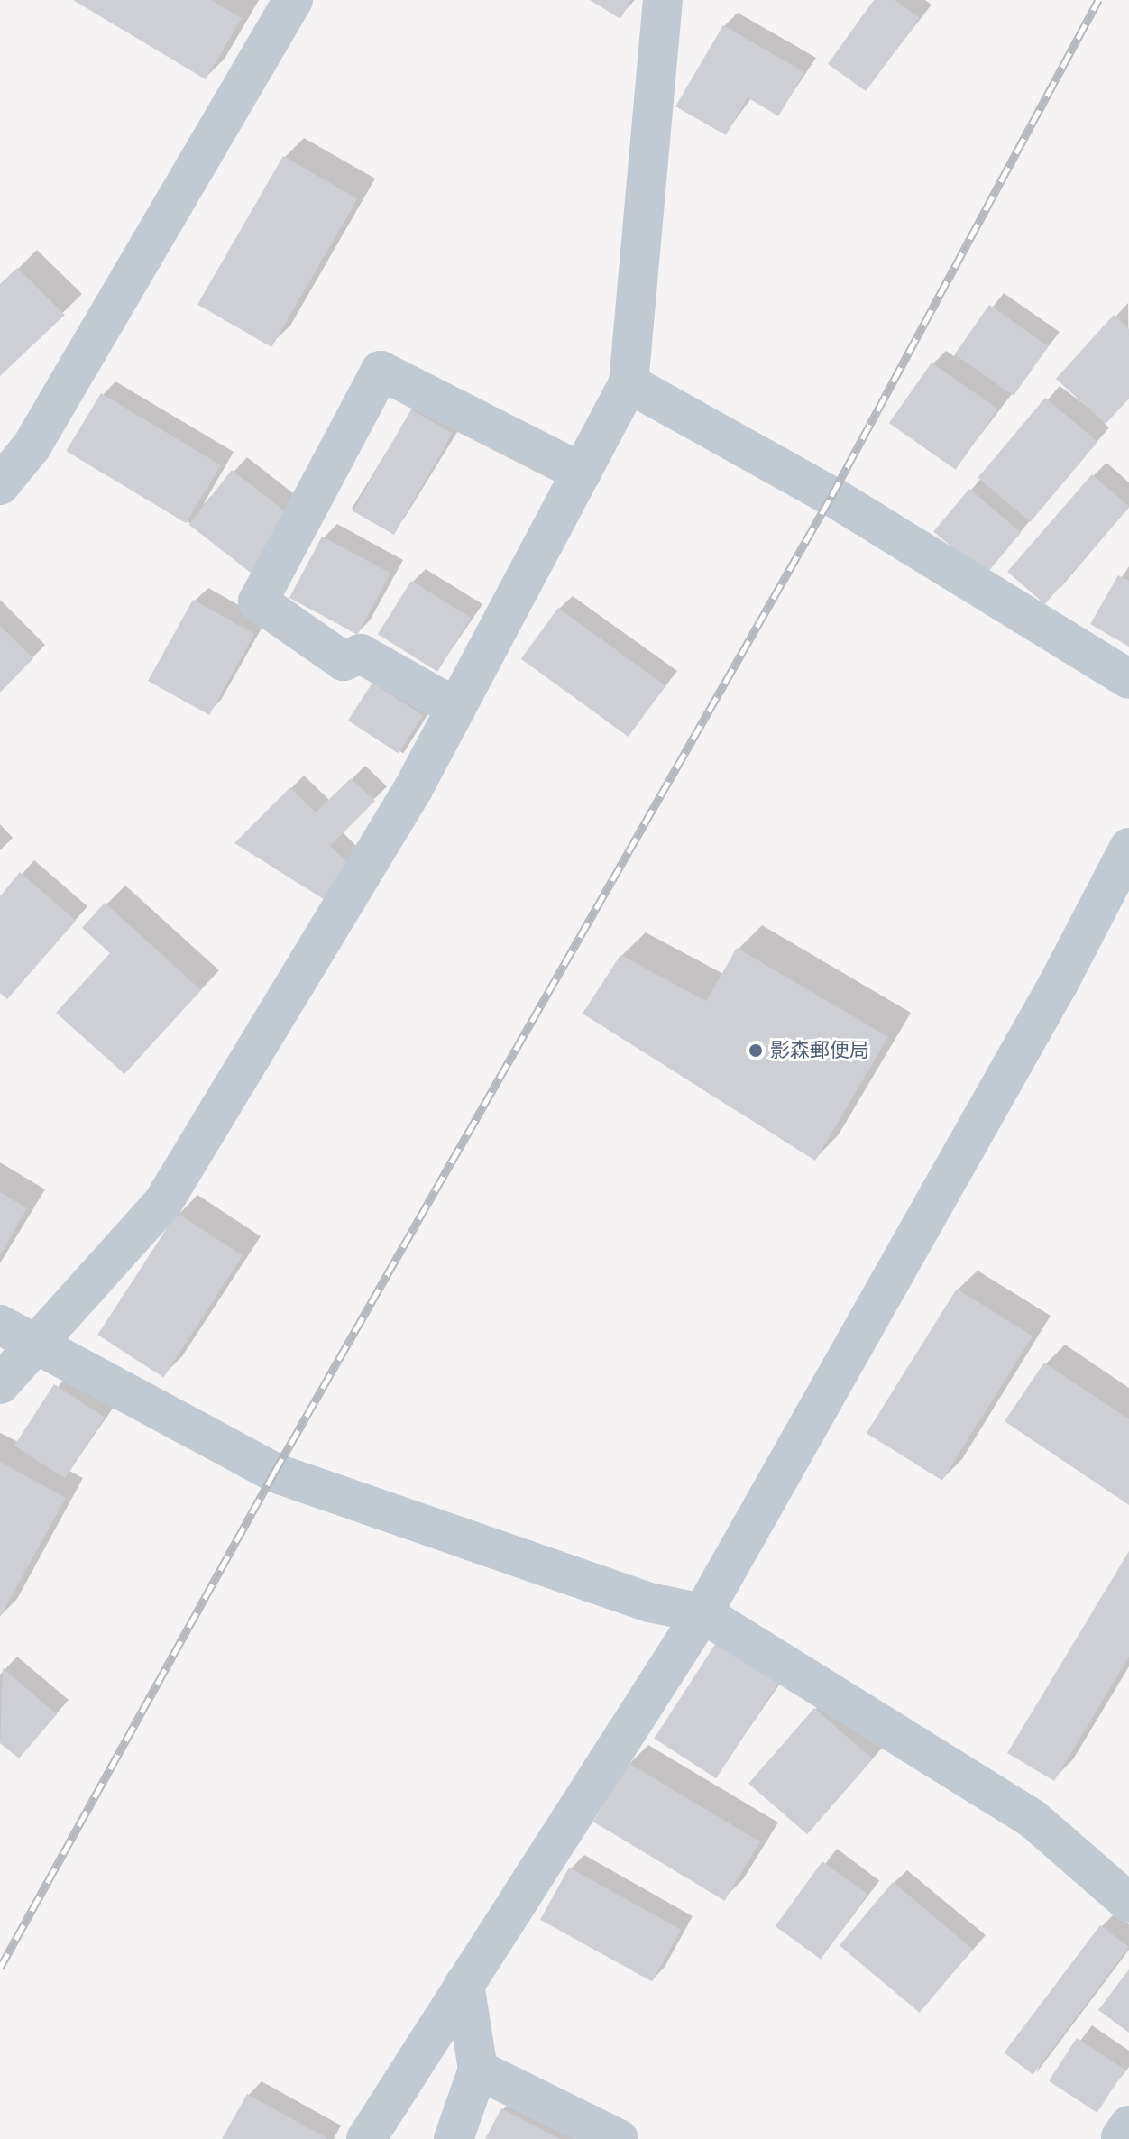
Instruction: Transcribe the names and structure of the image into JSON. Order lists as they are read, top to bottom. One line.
{"places":["影森郵便局"]}
